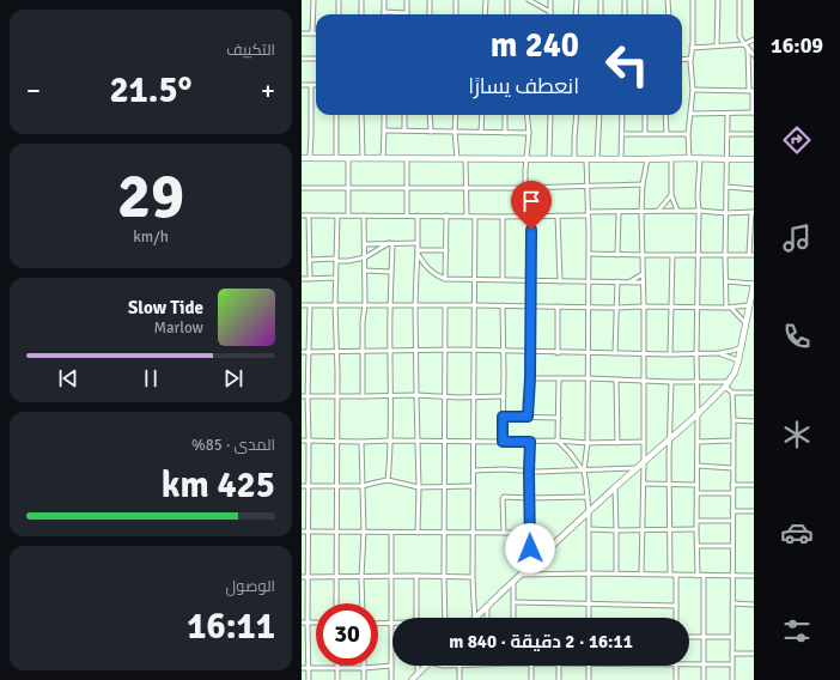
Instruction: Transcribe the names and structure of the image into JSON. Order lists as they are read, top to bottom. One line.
{"page":{"tabs":"16:09","tile":["التكييف",["29","km/h"],["المدى · 85%","425 km"],["الوصول","16:11"]],"turn":["240 m","انعطف يسارًا"],"heat":["−","21.5°","+"],"song":["Slow Tide","Marlow"],"limit":"30","trip":"16:11 · 2 دقيقة · 840 m"}}
